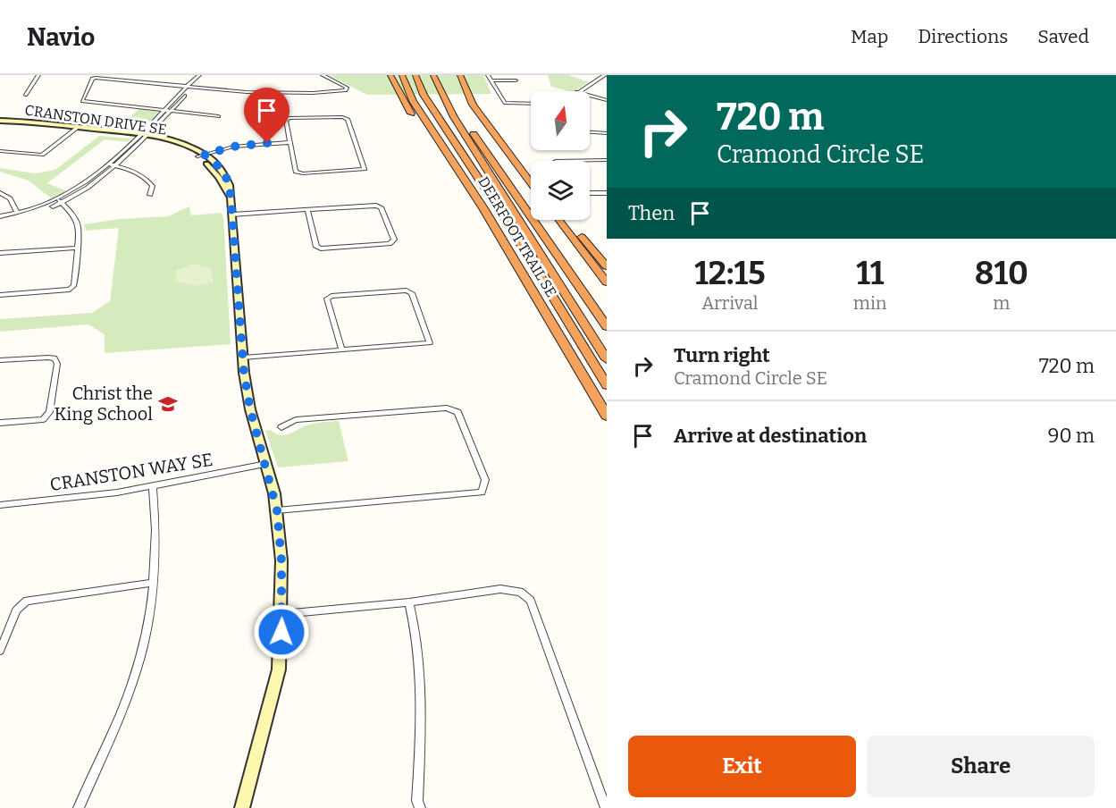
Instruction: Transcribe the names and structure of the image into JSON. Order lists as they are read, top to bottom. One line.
{"streets":{"highway":["DEERFOOT TRAIL SE"],"street":["CRANSTON DRIVE SE","CRANSTON WAY SE"]},"crossings":[["CRANSTON DRIVE SE","CRANSTON WAY SE"]],"places":{"school or university":["Christ the King School"]},"north":"top","page":{"header":"Navio","nav":["Map","Directions","Saved"],"turn":["720 m","Cramond Circle SE"],"then":"Then","eta":["12:15","Arrival","11","min","810","m"],"list":[{"name":"Turn right","note":"Cramond Circle SE","value":"720 m"},{"name":"Arrive at destination","value":"90 m"}],"buttons":["Exit","Share"]}}
